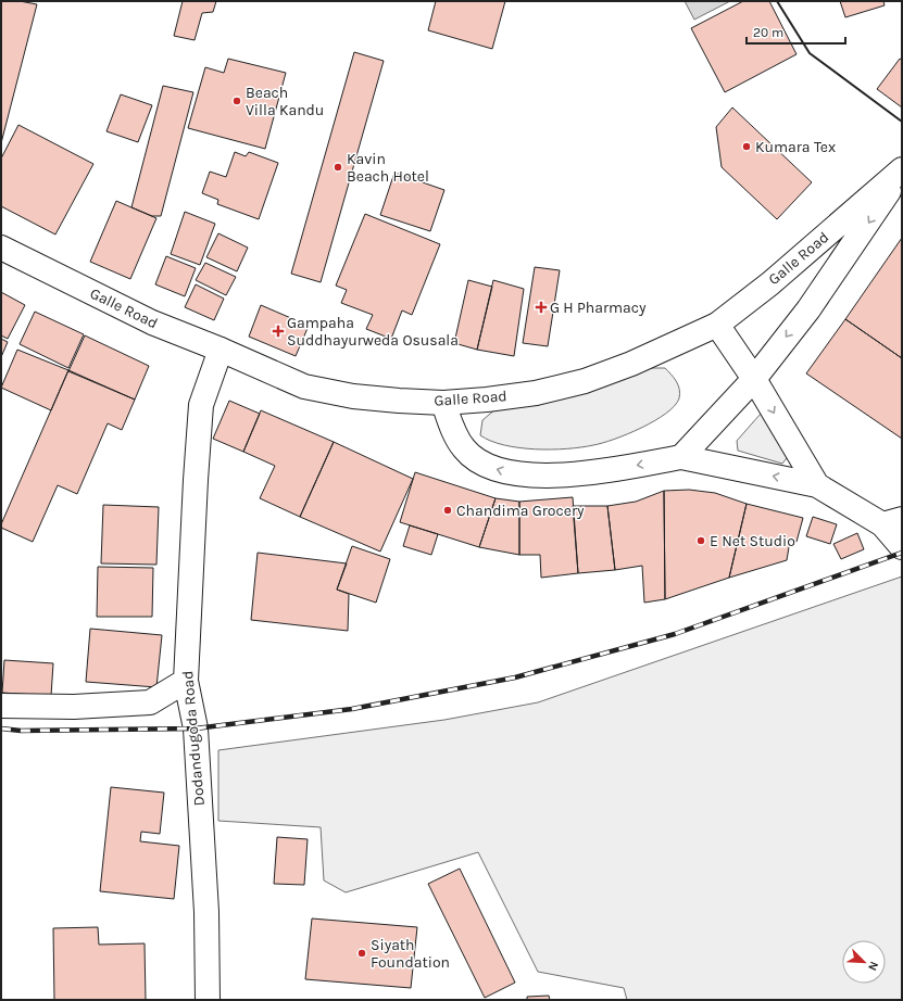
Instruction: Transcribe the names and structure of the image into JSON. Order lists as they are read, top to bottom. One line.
{"streets":{"main road":["Galle Road","Dodandugoda Road"]},"crossings":[["Galle Road","Dodandugoda Road"]],"places":{"other":["Beach Villa Kandu","Kumara Tex","Kavin Beach Hotel","Chandima Grocery","E Net Studio","Siyath Foundation"],"health":["G H Pharmacy","Gampaha Suddhayurweda Osusala"]},"scale_bar":"20 m","north":"bottom right"}
